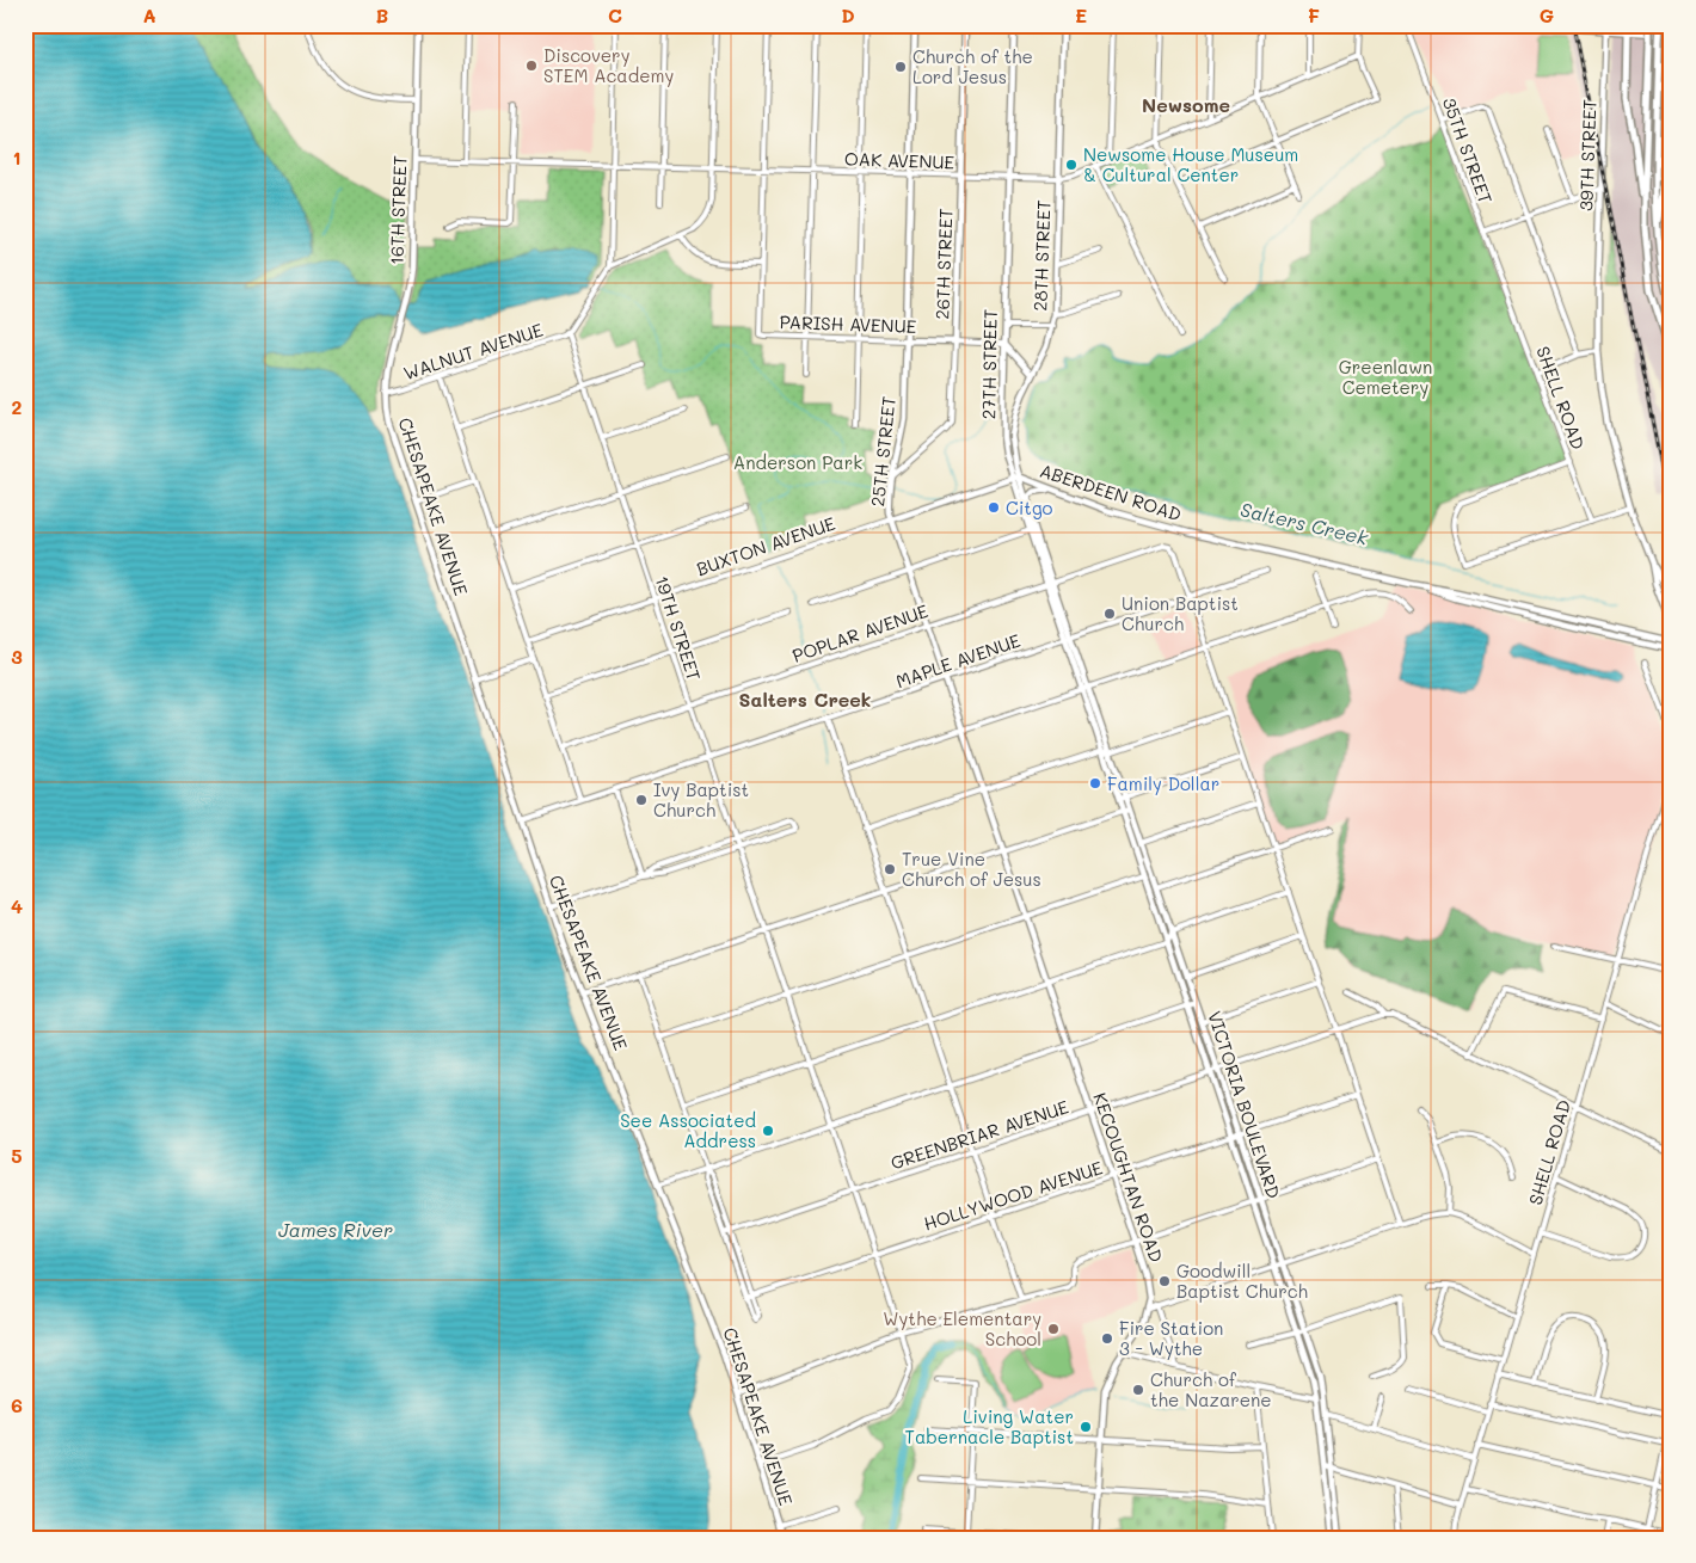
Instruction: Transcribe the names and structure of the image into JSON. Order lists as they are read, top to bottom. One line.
{"streets":{"main road":["39TH STREET","16TH STREET","28TH STREET","26TH STREET","PARISH AVENUE","27TH STREET","25TH STREET","ABERDEEN ROAD","CHESAPEAKE AVENUE","BUXTON AVENUE","VICTORIA BOULEVARD","KECOUGHTAN ROAD"],"street":["35TH STREET","OAK AVENUE","WALNUT AVENUE","SHELL ROAD","19TH STREET","POPLAR AVENUE","MAPLE AVENUE","GREENBRIAR AVENUE","HOLLYWOOD AVENUE"]},"crossings":[["35TH STREET","SHELL ROAD"],["OAK AVENUE","16TH STREET"],["OAK AVENUE","28TH STREET"],["OAK AVENUE","26TH STREET"],["OAK AVENUE","27TH STREET"],["OAK AVENUE","25TH STREET"],["16TH STREET","WALNUT AVENUE"],["16TH STREET","CHESAPEAKE AVENUE"],["28TH STREET","27TH STREET"],["28TH STREET","ABERDEEN ROAD"],["28TH STREET","BUXTON AVENUE"],["26TH STREET","PARISH AVENUE"],["26TH STREET","25TH STREET"],["PARISH AVENUE","27TH STREET"],["PARISH AVENUE","25TH STREET"],["WALNUT AVENUE","CHESAPEAKE AVENUE"],["WALNUT AVENUE","19TH STREET"],["27TH STREET","ABERDEEN ROAD"],["27TH STREET","BUXTON AVENUE"],["27TH STREET","POPLAR AVENUE"],["27TH STREET","MAPLE AVENUE"],["27TH STREET","VICTORIA BOULEVARD"],["25TH STREET","BUXTON AVENUE"],["25TH STREET","POPLAR AVENUE"],["25TH STREET","MAPLE AVENUE"],["25TH STREET","KECOUGHTAN ROAD"],["ABERDEEN ROAD","BUXTON AVENUE"],["CHESAPEAKE AVENUE","19TH STREET"],["CHESAPEAKE AVENUE","MAPLE AVENUE"],["BUXTON AVENUE","19TH STREET"],["19TH STREET","POPLAR AVENUE"],["19TH STREET","MAPLE AVENUE"],["19TH STREET","GREENBRIAR AVENUE"],["19TH STREET","HOLLYWOOD AVENUE"],["POPLAR AVENUE","MAPLE AVENUE"],["VICTORIA BOULEVARD","GREENBRIAR AVENUE"],["VICTORIA BOULEVARD","HOLLYWOOD AVENUE"],["GREENBRIAR AVENUE","KECOUGHTAN ROAD"],["KECOUGHTAN ROAD","HOLLYWOOD AVENUE"]],"districts":["Newsome","Salters Creek"],"water":["Salters Creek","James River"],"parks":["Greenlawn Cemetery","Anderson Park"],"places":["Discovery STEM Academy","Church of the Lord Jesus","Newsome House Museum & Cultural Center","Citgo","Union Baptist Church","Family Dollar","Ivy Baptist Church","True Vine Church of Jesus","See Associated Address","Goodwill Baptist Church","Wythe Elementary School","Fire Station 3 - Wythe","Church of the Nazarene","Living Water Tabernacle Baptist"],"grid":{"columns":["A","B","C","D","E","F","G"],"rows":["1","2","3","4","5","6"]}}
